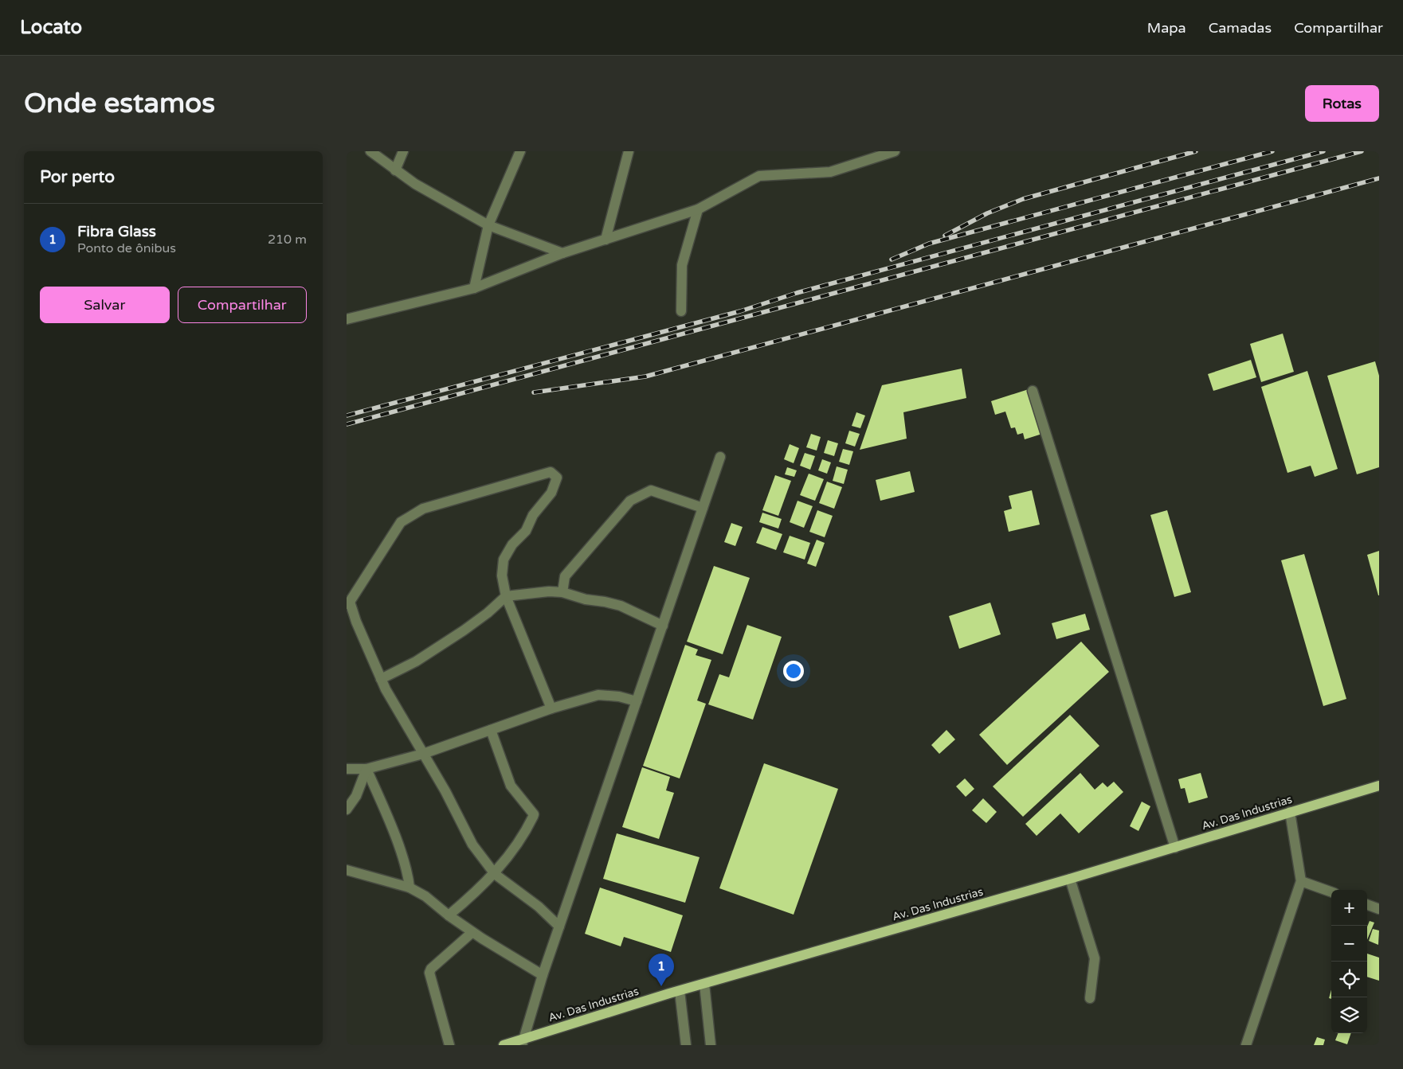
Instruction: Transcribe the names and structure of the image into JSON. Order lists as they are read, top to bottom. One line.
{"streets":{"main road":["Av. Das Industrias"]},"page":{"header":"Locato","nav":["Mapa","Camadas","Compartilhar"],"buttons":["Rotas",["Salvar","Compartilhar"]],"title":"Onde estamos","heading":"Por perto","list":[{"mark":"1","name":"Fibra Glass","note":"Ponto de ônibus","value":"210 m"}],"map_buttons":["+","−"],"pins":"1"}}
